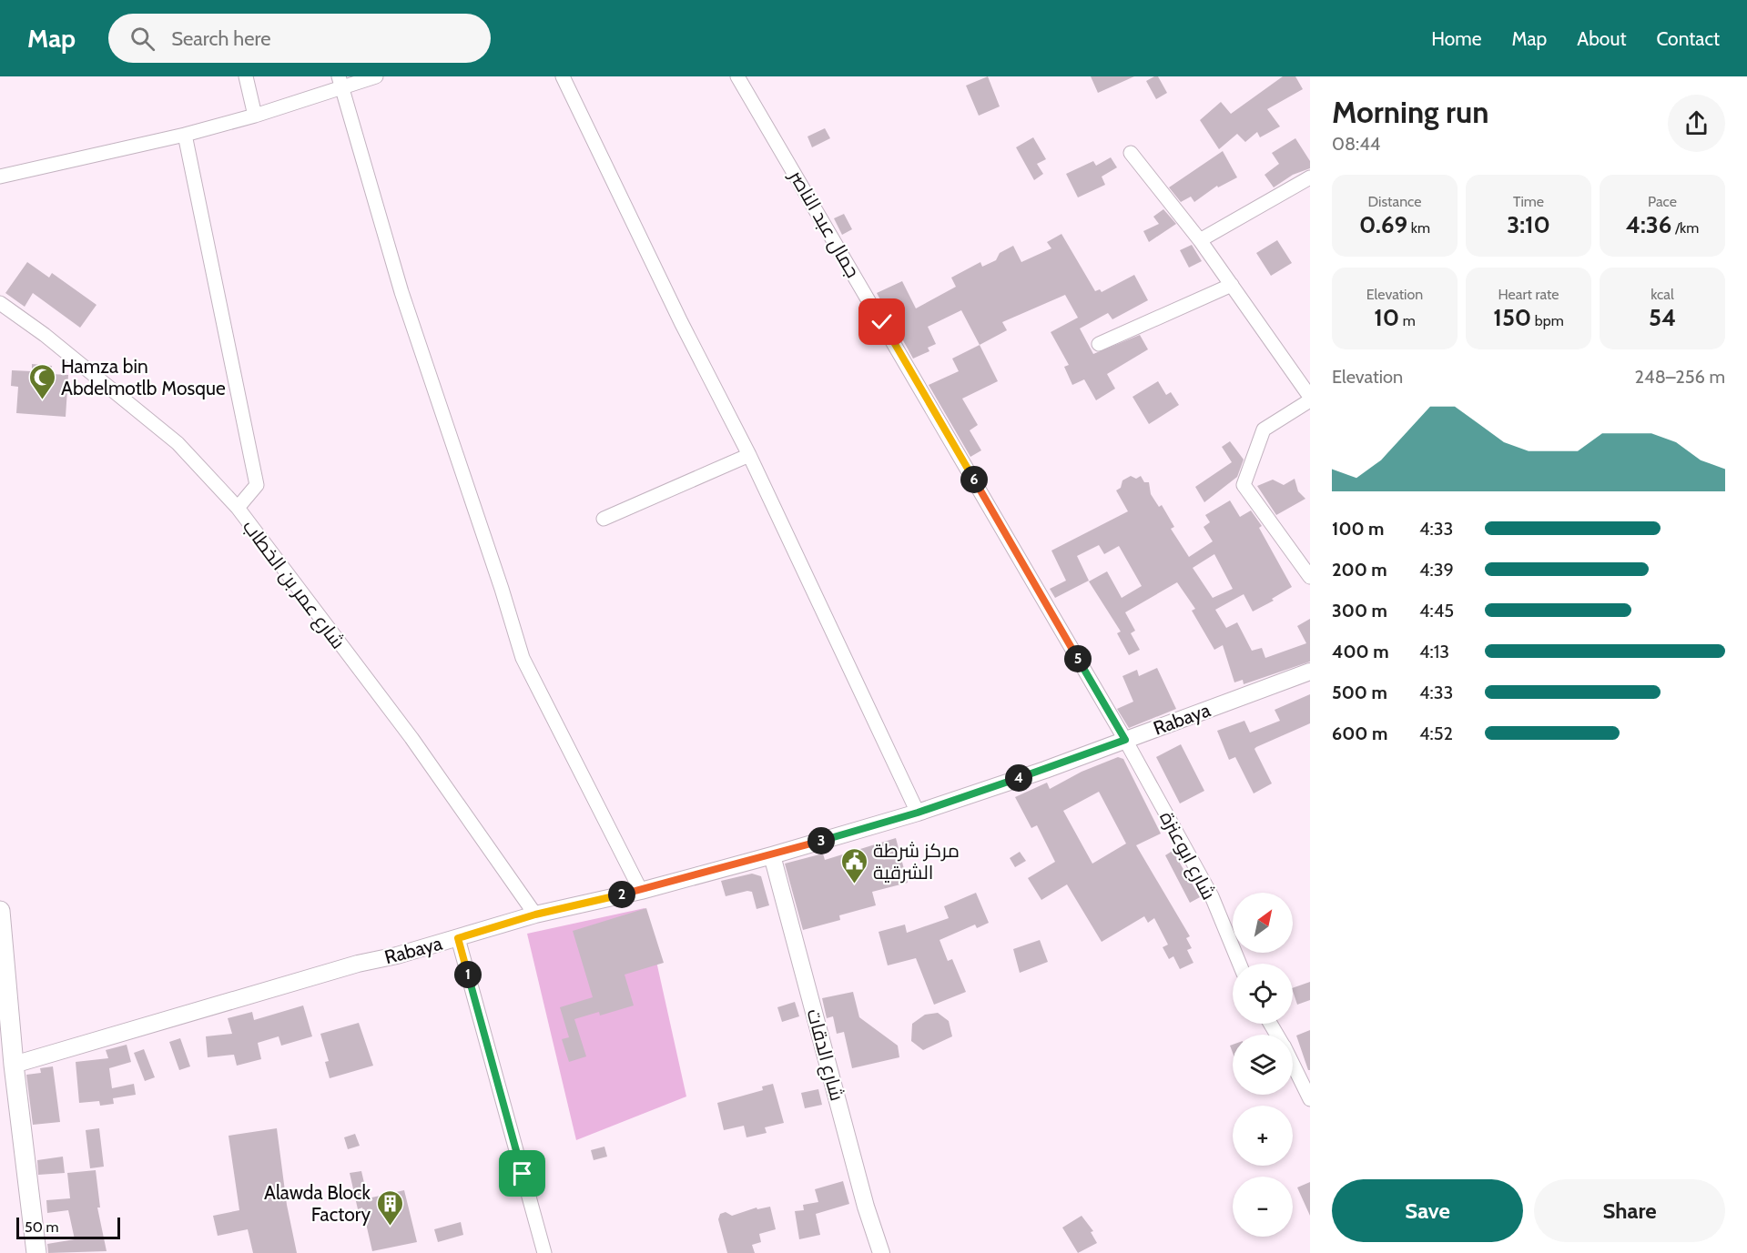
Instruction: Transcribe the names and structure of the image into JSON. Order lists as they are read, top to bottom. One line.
{"streets":{"street":["جمال عبد الناصر","شارع عمر بن الخطاب","Rabaya","شارع ابوعنزة","شارع الدقات"]},"crossings":[["جمال عبد الناصر","Rabaya"],["جمال عبد الناصر","شارع ابوعنزة"],["شارع عمر بن الخطاب","Rabaya"],["Rabaya","شارع ابوعنزة"],["Rabaya","شارع الدقات"]],"places":{"mosque":["Hamza bin Abdelmotlb Mosque"],"public building":["مركز شرطة الشرقية"],"building":["Alawda Block Factory"]},"scale_bar":"50 m","north":"top right","page":{"header":"Map","search":"Search here","nav":["Home","Map","About","Contact"],"heading":["Morning run","08:44"],"stats":[["Distance","0.69 km"],["Time","3:10"],["Pace","4:36 /km"],["Elevation","10 m"],["Heart rate","150 bpm"],["kcal","54"]],"chart":["Elevation","248–256 m"],"pins":["6","5","4","3","2","1"],"list":[{"name":"100 m","note":"4:33"},{"name":"200 m","note":"4:39"},{"name":"300 m","note":"4:45"},{"name":"400 m","note":"4:13"},{"name":"500 m","note":"4:33"},{"name":"600 m","note":"4:52"}],"map_buttons":["+","−"],"buttons":["Save","Share"],"scale":"50 m"}}
